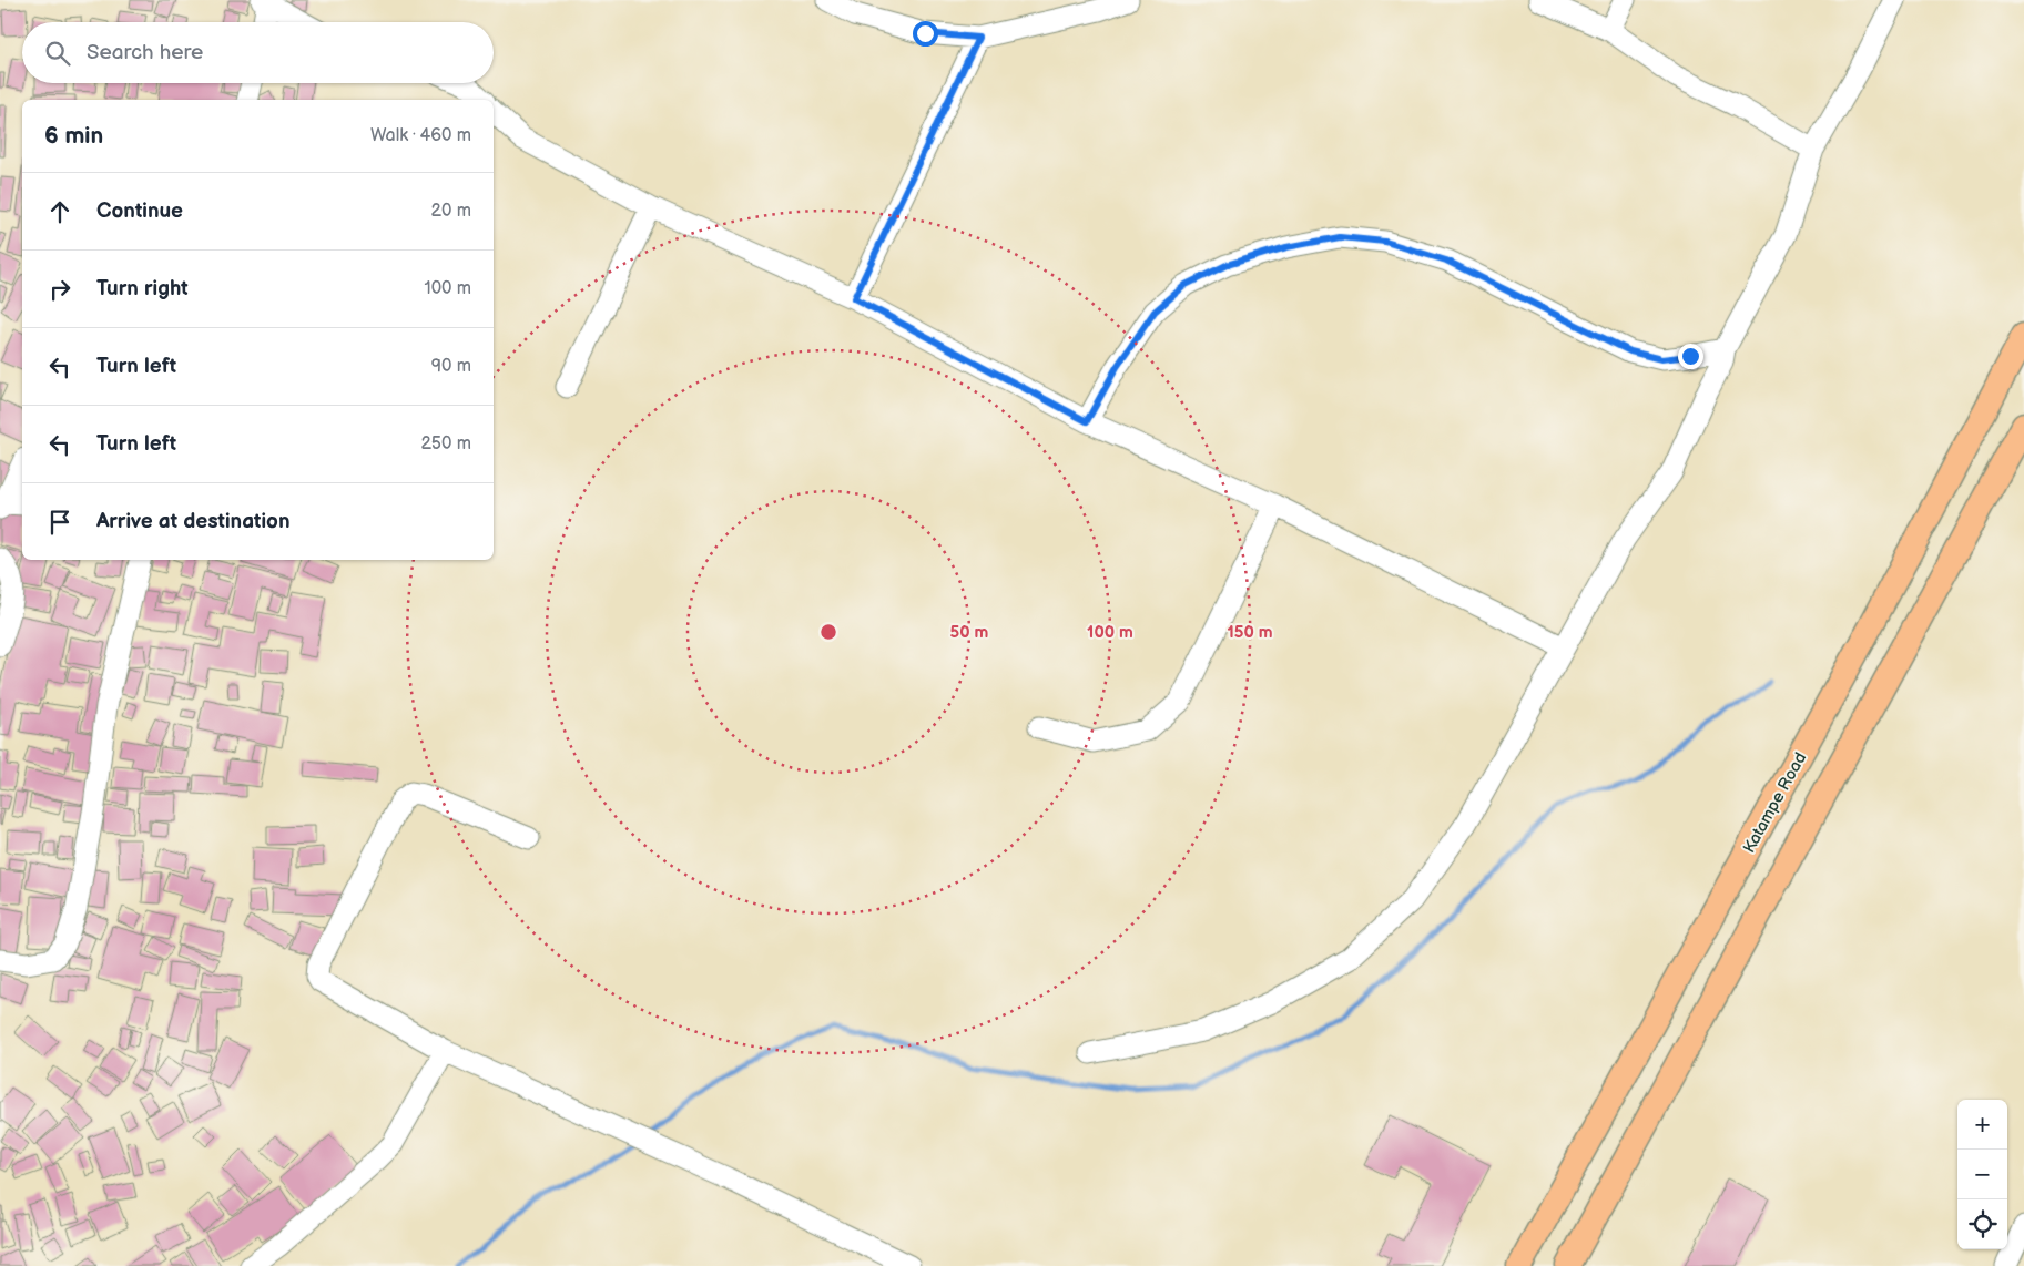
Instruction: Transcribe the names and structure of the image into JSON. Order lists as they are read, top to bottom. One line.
{"streets":{"main road":["Katampe Road"]},"page":{"search":"Search here","heading":["6 min","Walk · 460 m"],"list":[["Continue","20 m"],["Turn right","100 m"],["Turn left","90 m"],["Turn left","250 m"],"Arrive at destination"],"map_buttons":["+","−"]},"rings":["50 m","100 m","150 m"]}
